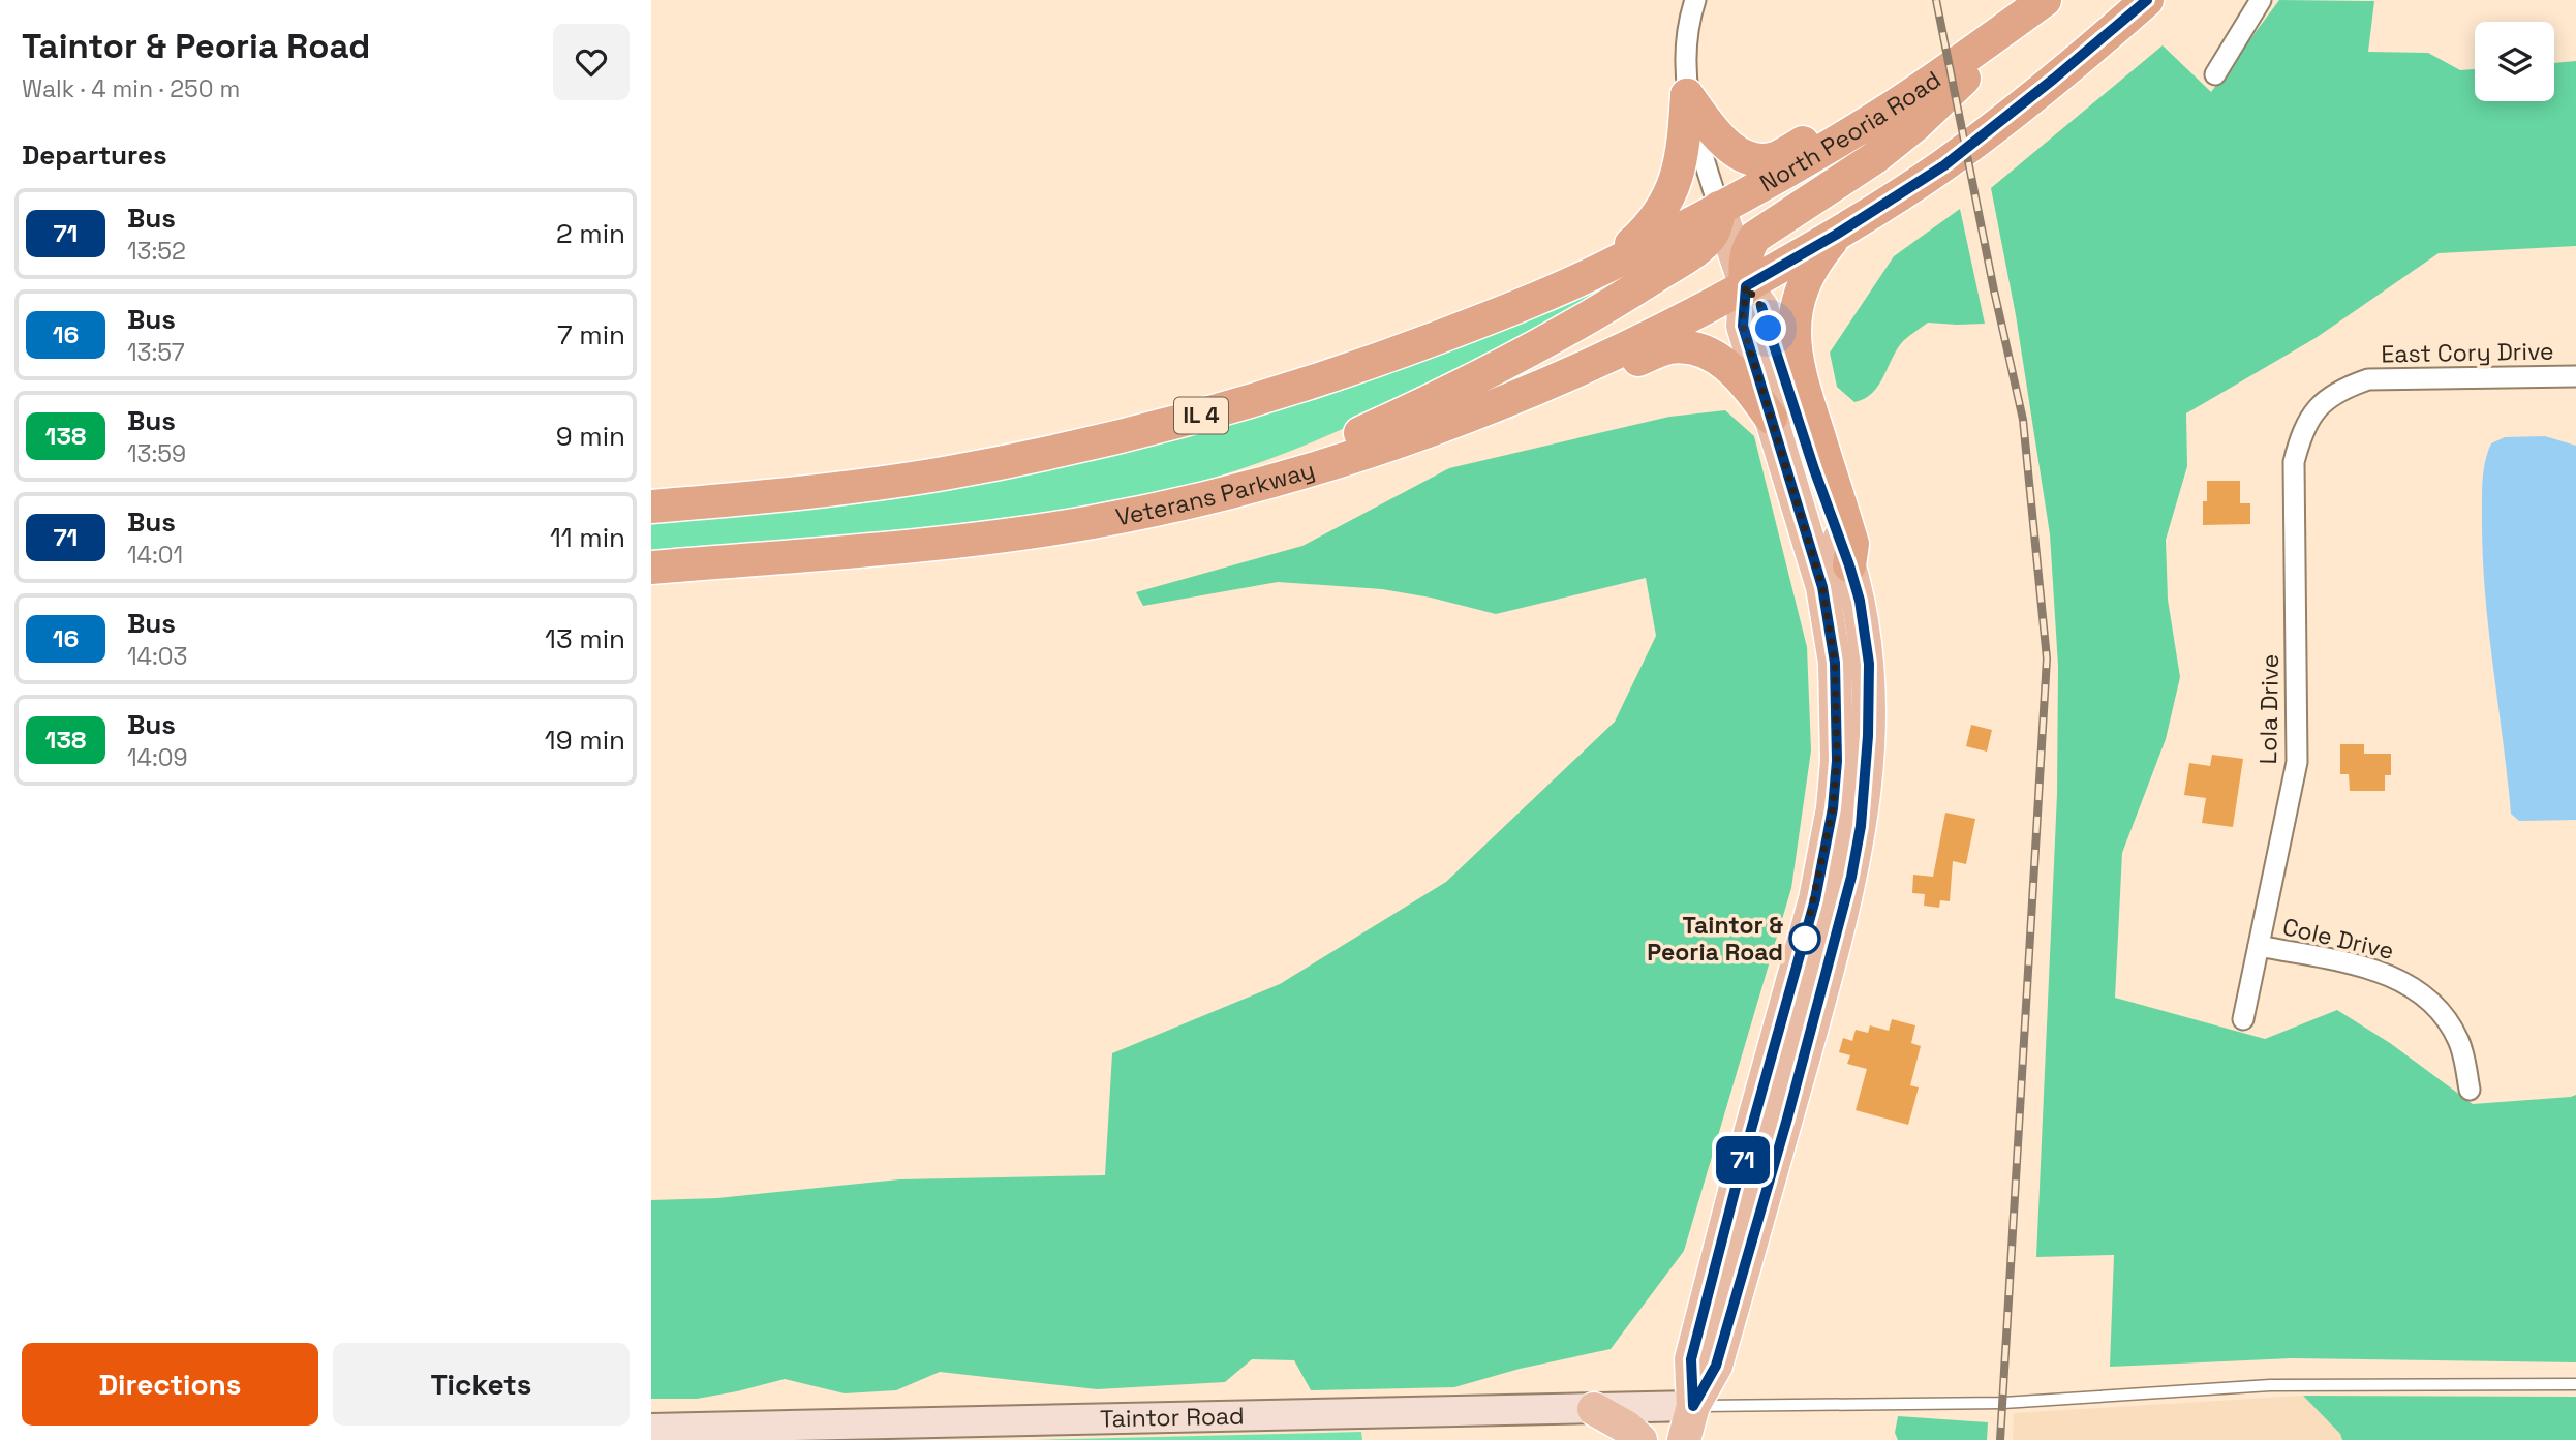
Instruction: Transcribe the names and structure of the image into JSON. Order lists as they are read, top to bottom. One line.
{"streets":{"highway":["North Peoria Road","IL 4","Veterans Parkway"],"main road":["Taintor Road"],"street":["East Cory Drive","Lola Drive","Cole Drive"]},"crossings":[["North Peoria Road","IL 4"],["East Cory Drive","Lola Drive"],["Lola Drive","Cole Drive"]],"places":["Taintor & Peoria Road"],"lines":["bus line 71"],"page":{"heading":[["Taintor & Peoria Road","Walk · 4 min · 250 m"],"Departures"],"on_map":"71","list":[{"mark":"71","name":"Bus","note":"13:52","value":"2 min"},{"mark":"16","name":"Bus","note":"13:57","value":"7 min"},{"mark":"138","name":"Bus","note":"13:59","value":"9 min"},{"mark":"71","name":"Bus","note":"14:01","value":"11 min"},{"mark":"16","name":"Bus","note":"14:03","value":"13 min"},{"mark":"138","name":"Bus","note":"14:09","value":"19 min"}],"buttons":["Directions","Tickets"]}}
